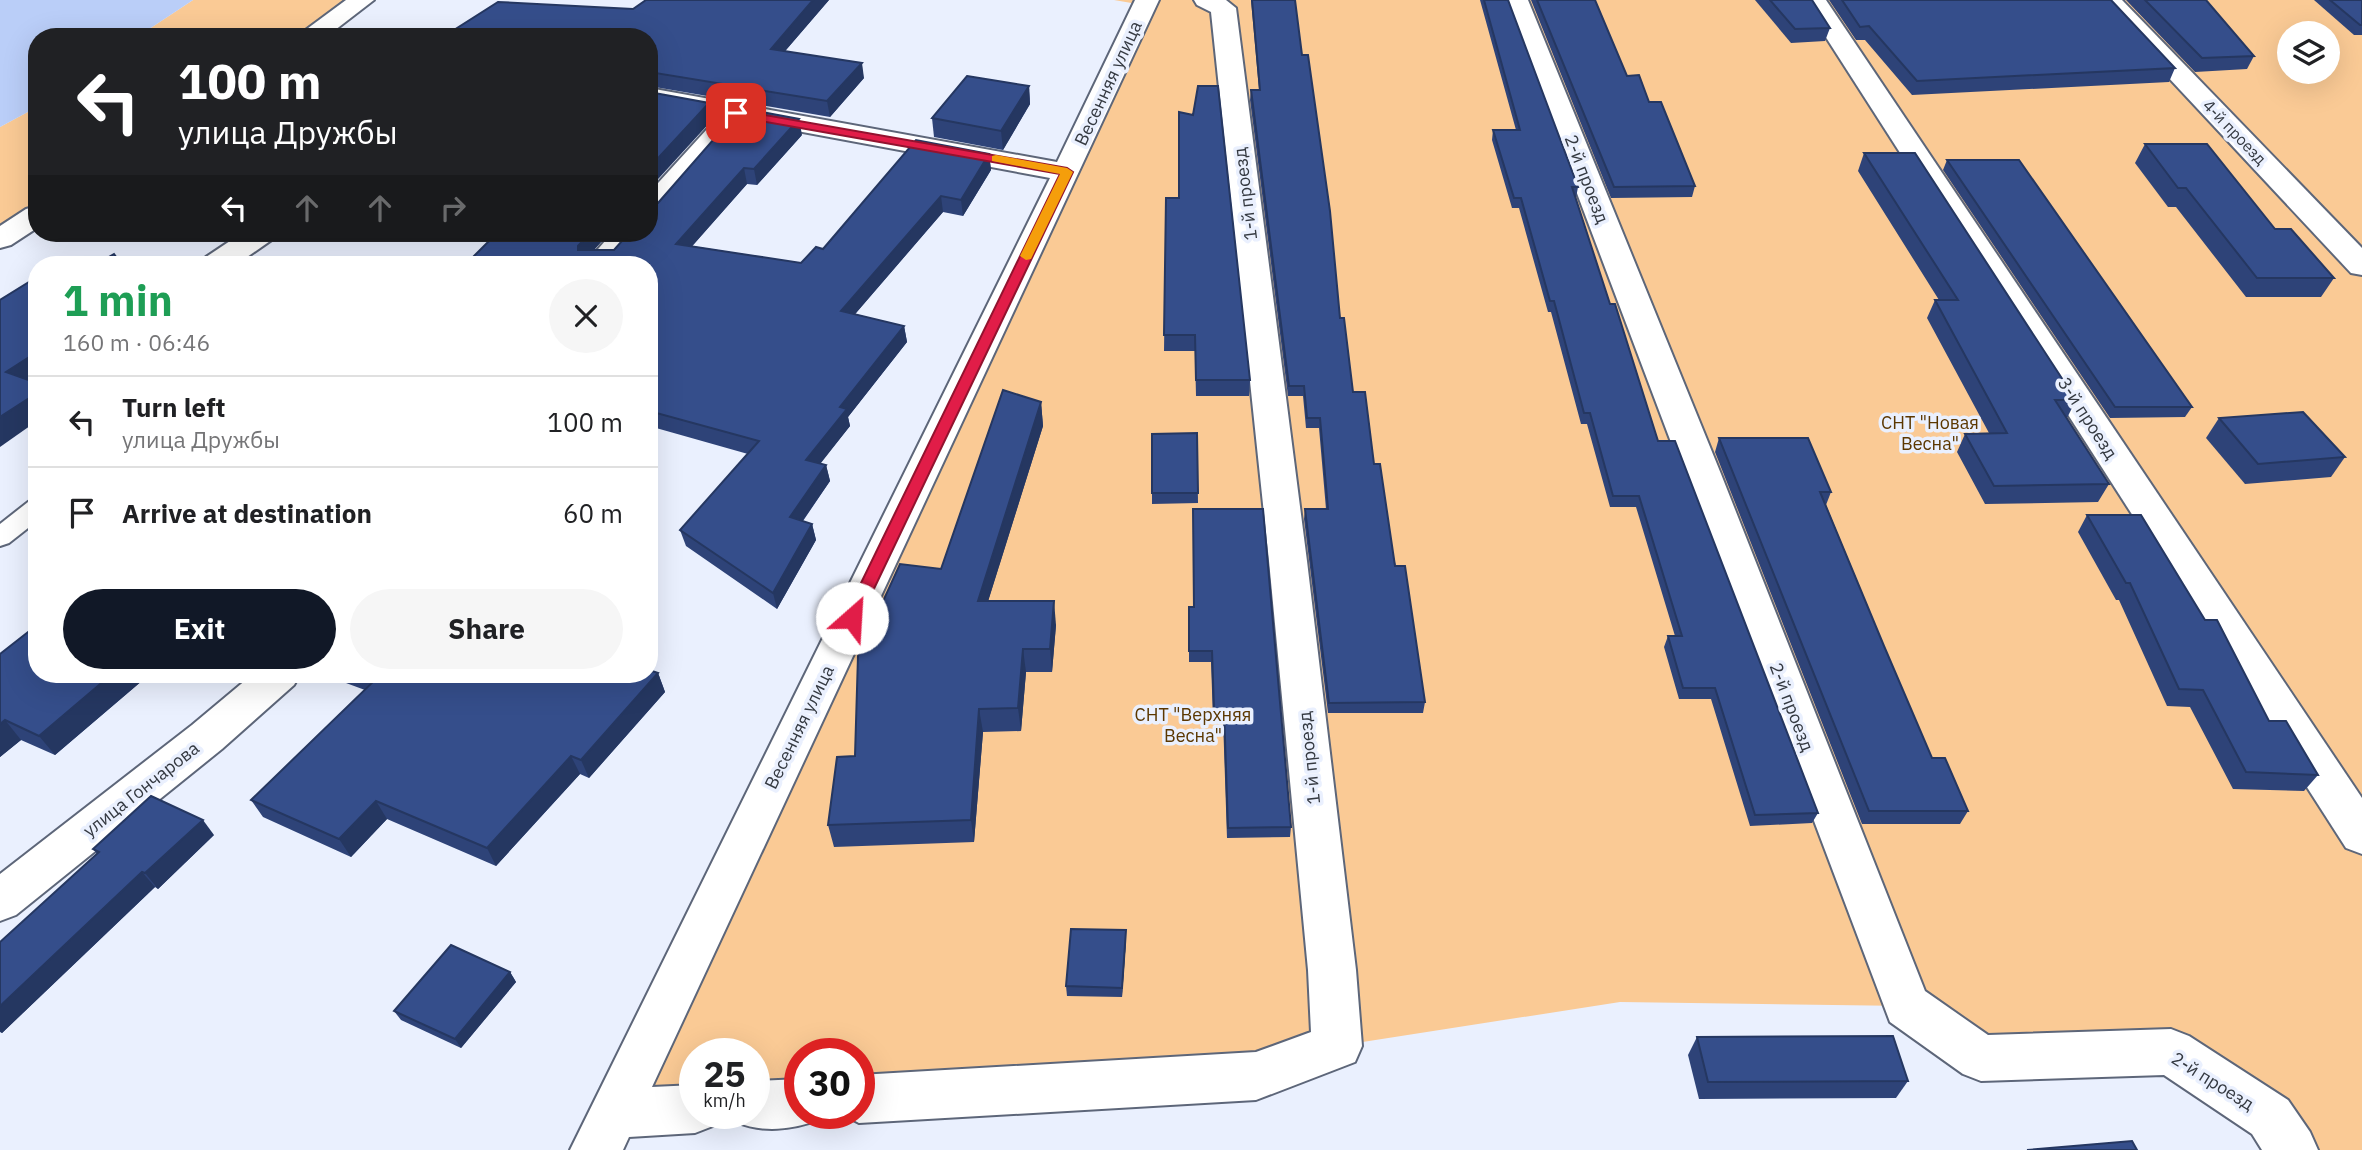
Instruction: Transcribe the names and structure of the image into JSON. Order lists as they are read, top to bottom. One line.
{"streets":{"street":["Весенняя улица","4-й проезд","2-й проезд","1-й проезд","3-й проезд","улица Гончарова"]},"parks":["СНТ \"Новая Весна\"","СНТ \"Верхняя Весна\""],"page":{"turn":["100 m","улица Дружбы"],"heading":["1 min","160 m · 06:46"],"list":[{"name":"Turn left","note":"улица Дружбы","value":"100 m"},{"name":"Arrive at destination","value":"60 m"}],"buttons":["Exit","Share"],"speed":"25 km/h","limit":"30"}}
